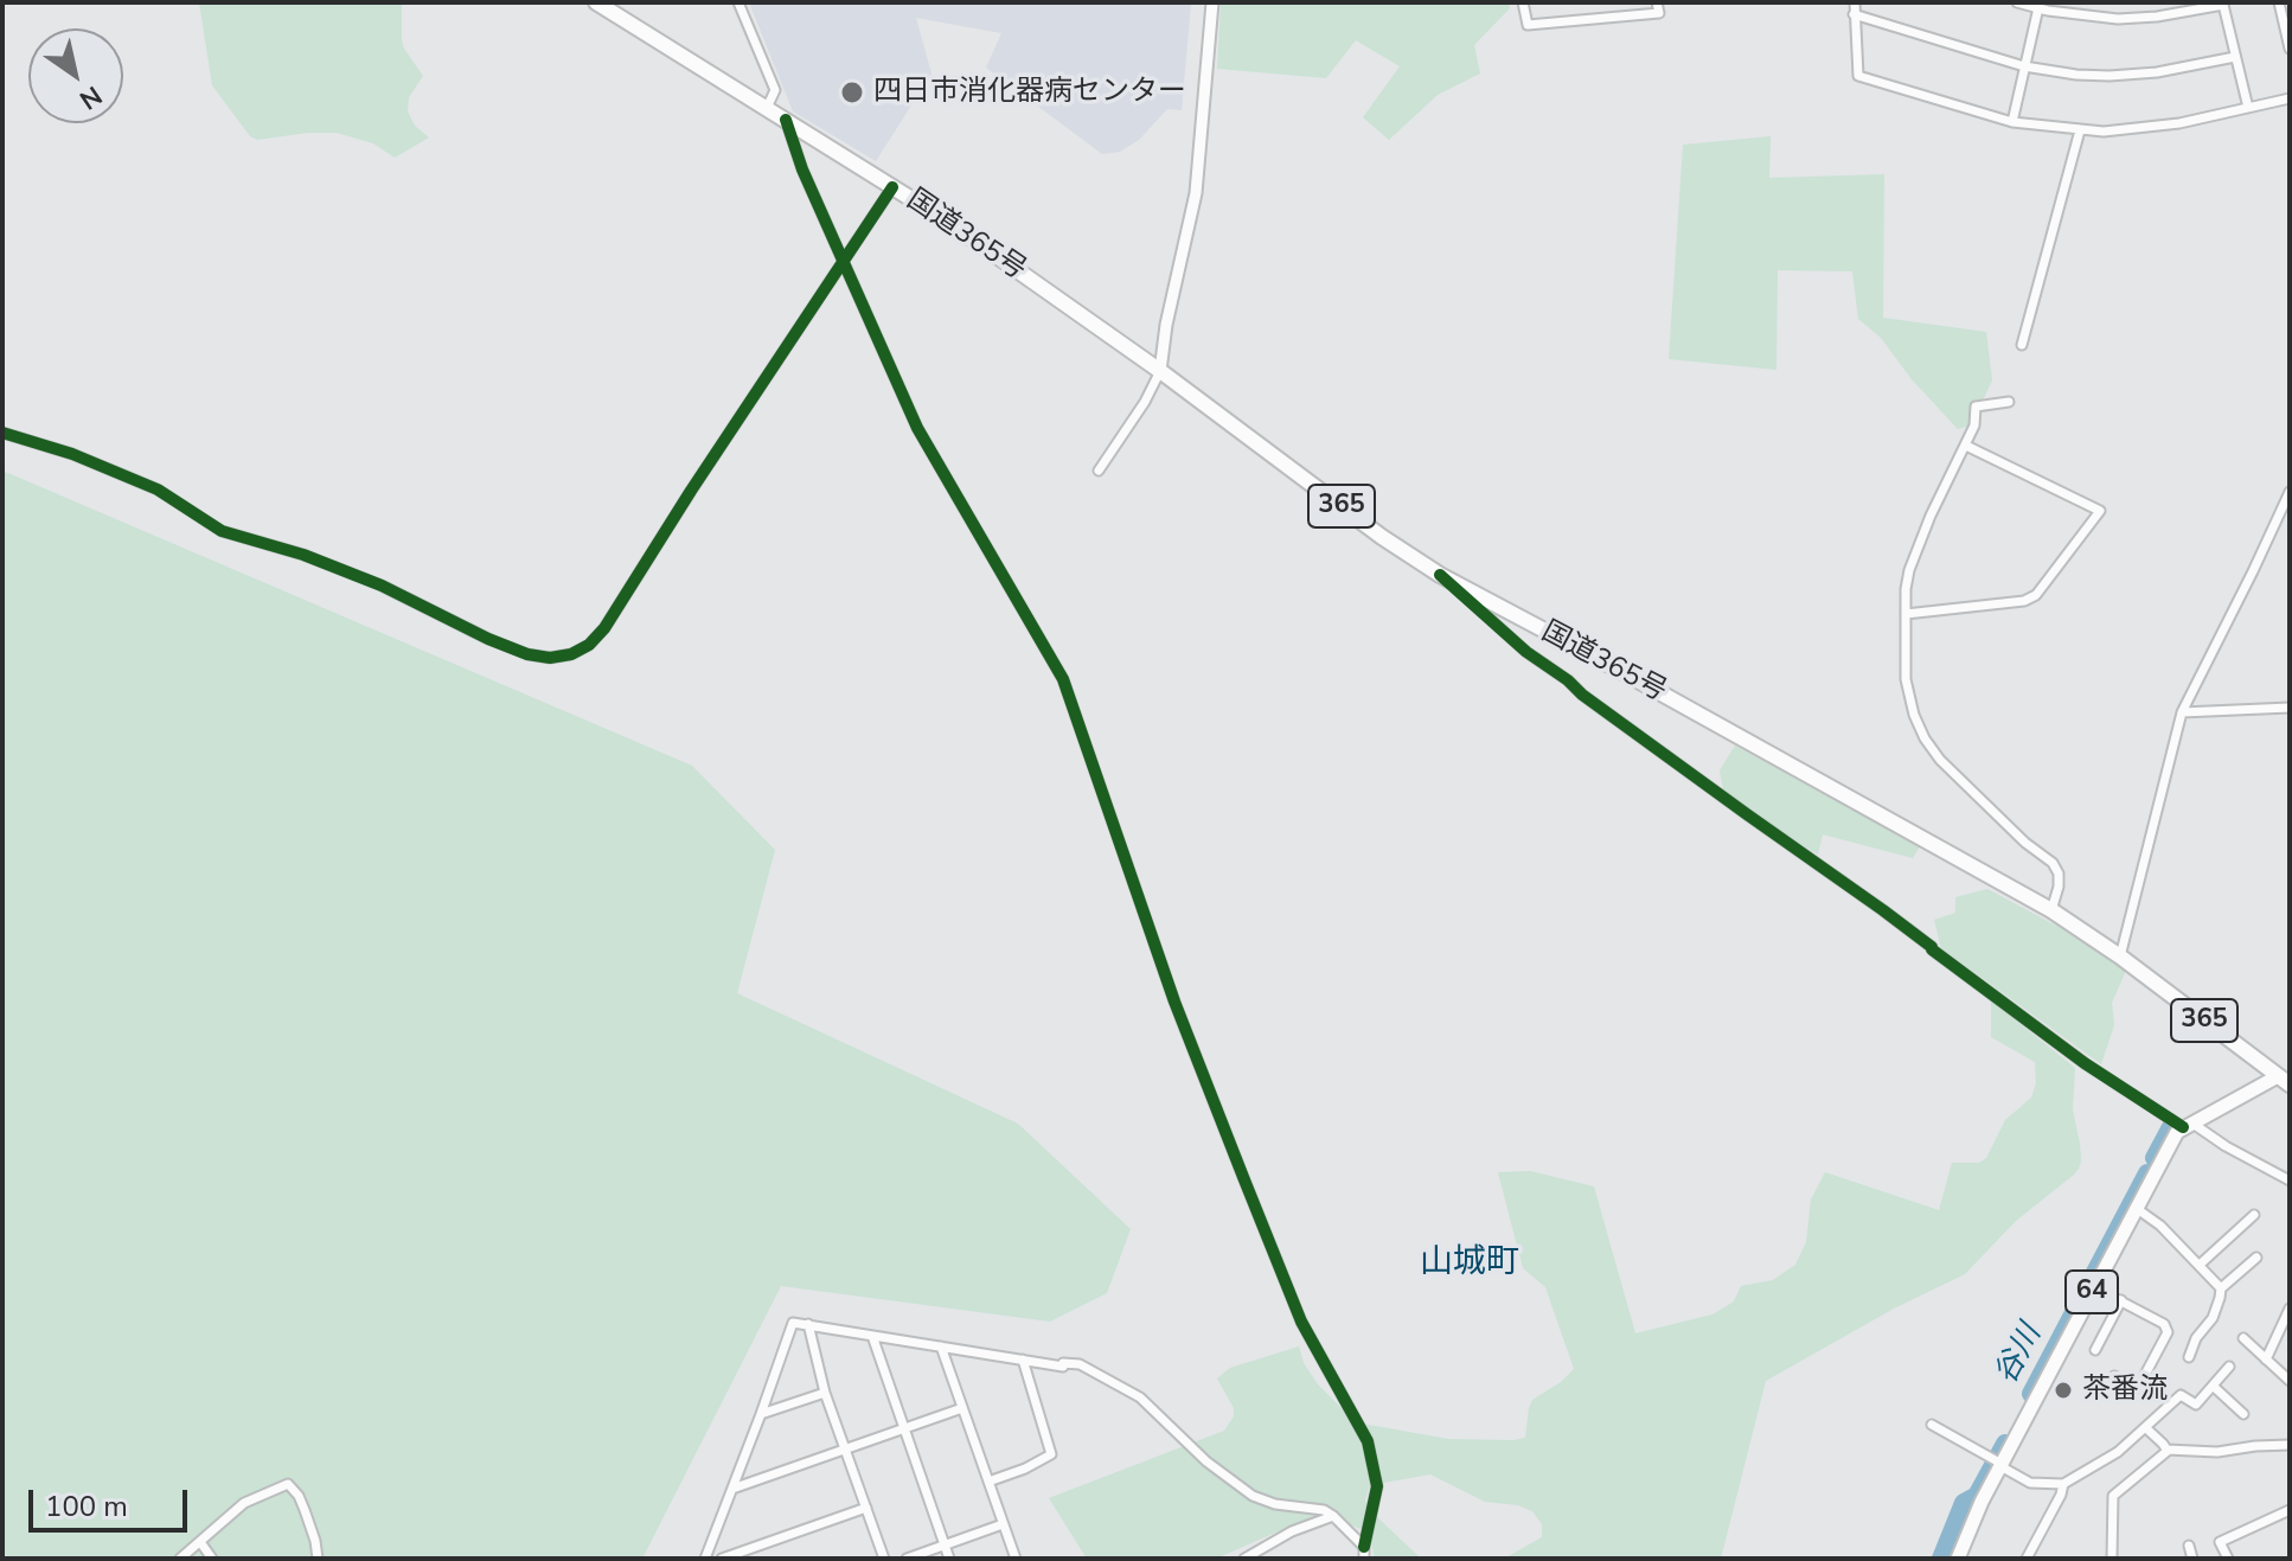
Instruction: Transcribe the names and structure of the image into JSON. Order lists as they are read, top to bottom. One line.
{"streets":{"highway":["国道365号","365"],"main road":["64"]},"crossings":[["国道365号","64"]],"districts":["山城町"],"water":["谷川"],"places":["四日市消化器病センター","茶番流"],"scale_bar":"100 m","north":"bottom right"}
